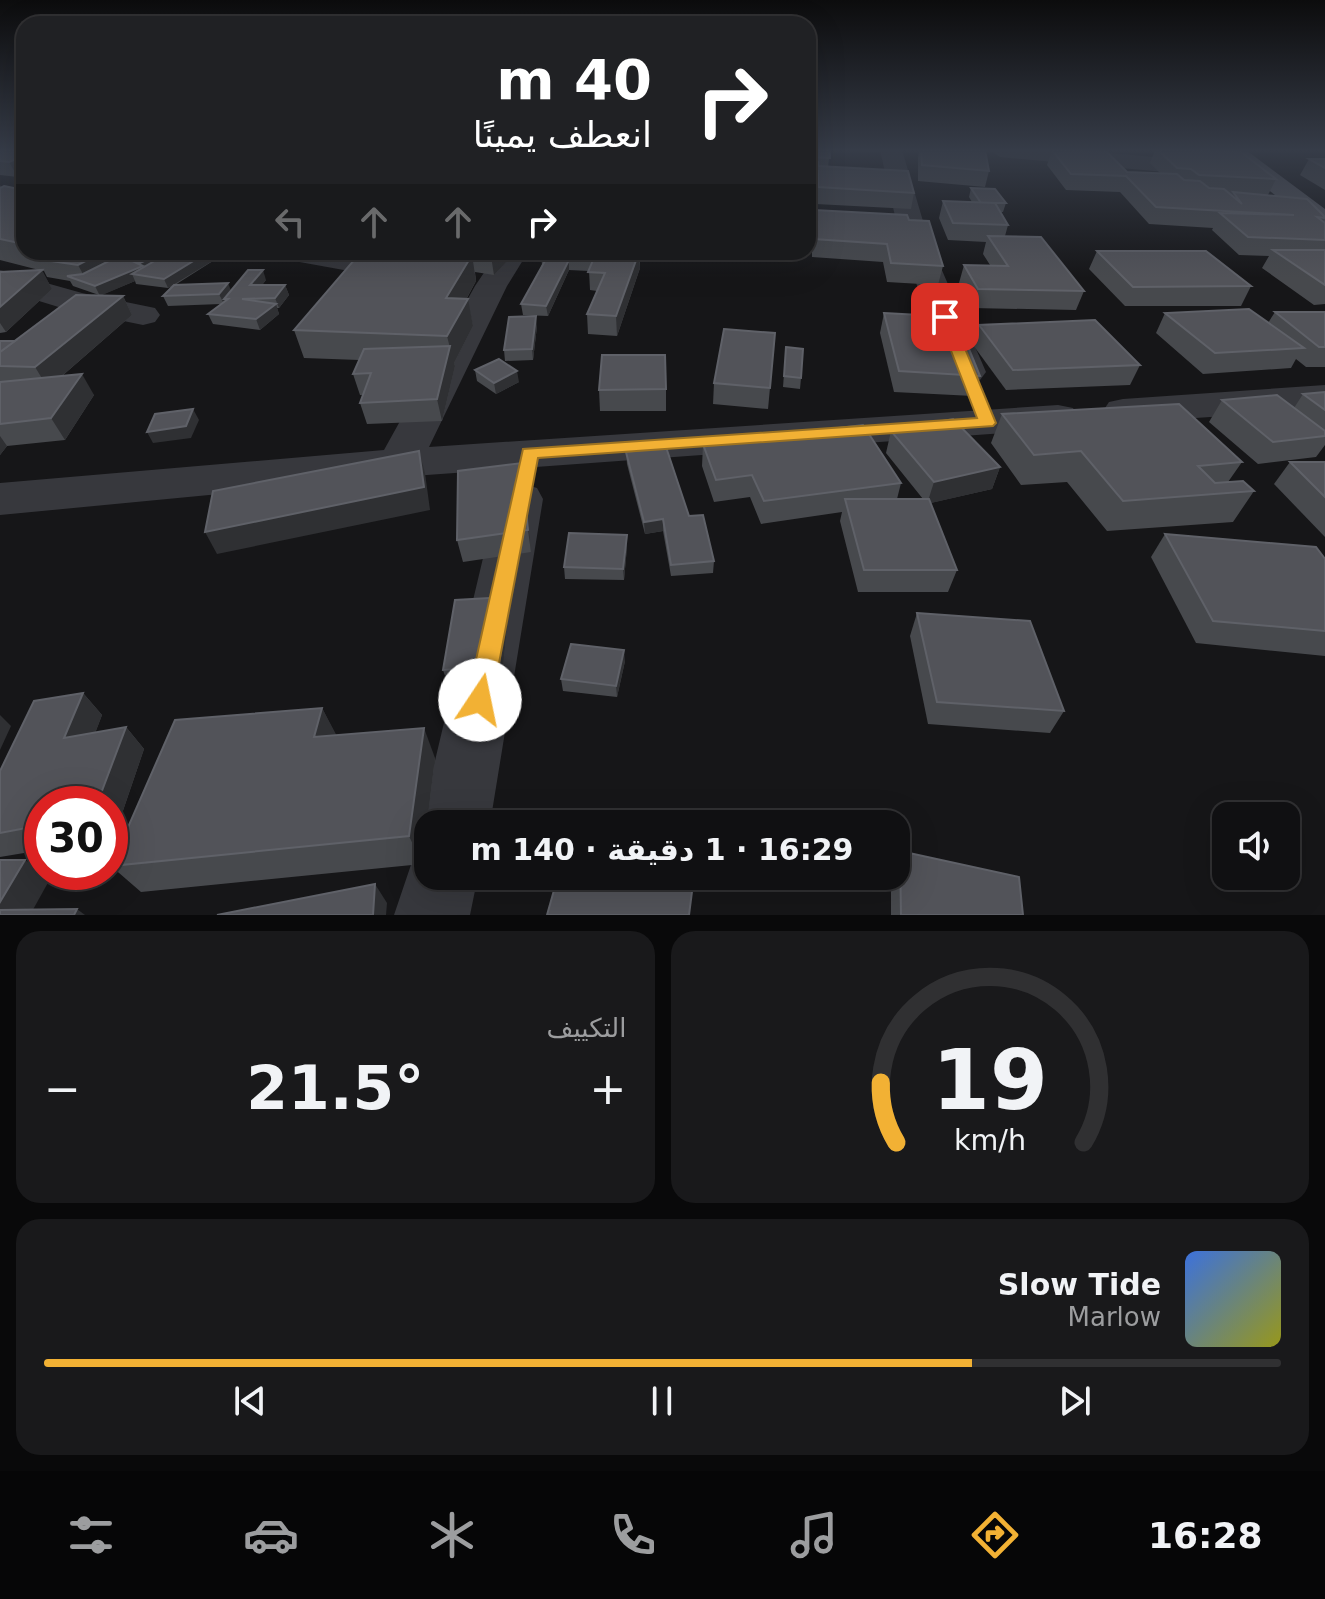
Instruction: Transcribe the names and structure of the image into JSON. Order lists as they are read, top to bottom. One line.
{"page":{"turn":["40 m","انعطف يمينًا"],"limit":"30","trip":"16:29 · 1 دقيقة · 140 m","tile":"التكييف","heat":["−","21.5°","+"],"song":["Slow Tide","Marlow"],"tabs":"16:28","gauge":["19","km/h"]}}
